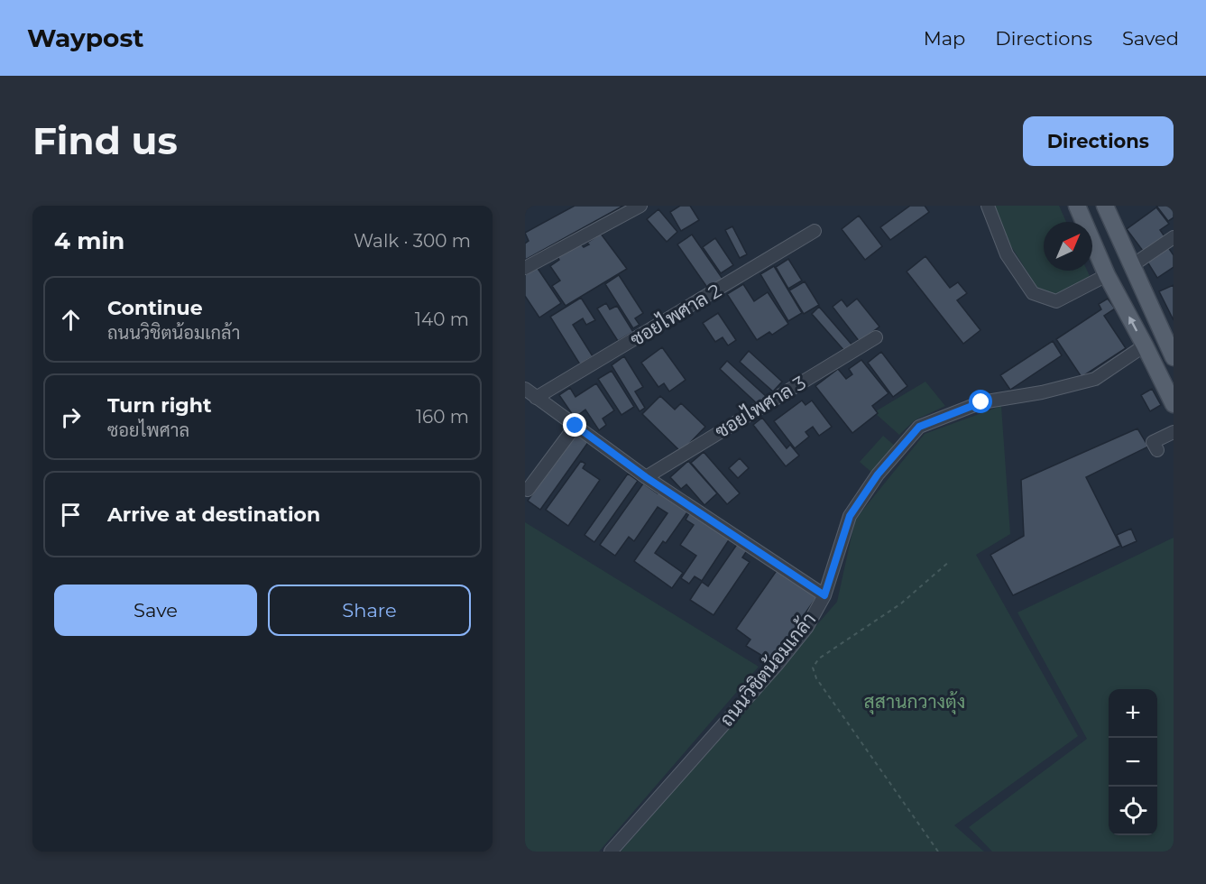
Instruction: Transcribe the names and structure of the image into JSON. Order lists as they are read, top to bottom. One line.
{"streets":{"street":["ซอยไพศาล 2","ซอยไพศาล 3","ถนนวิชิตน้อมเกล้า"]},"parks":["สุสานกวางตุ้ง"],"north":"top right","page":{"header":"Waypost","nav":["Map","Directions","Saved"],"buttons":["Directions",["Save","Share"]],"title":"Find us","heading":["4 min","Walk · 300 m"],"list":[["Continue","ถนนวิชิตน้อมเกล้า","140 m"],["Turn right","ซอยไพศาล","160 m"],"Arrive at destination"],"map_buttons":["+","−"]}}
